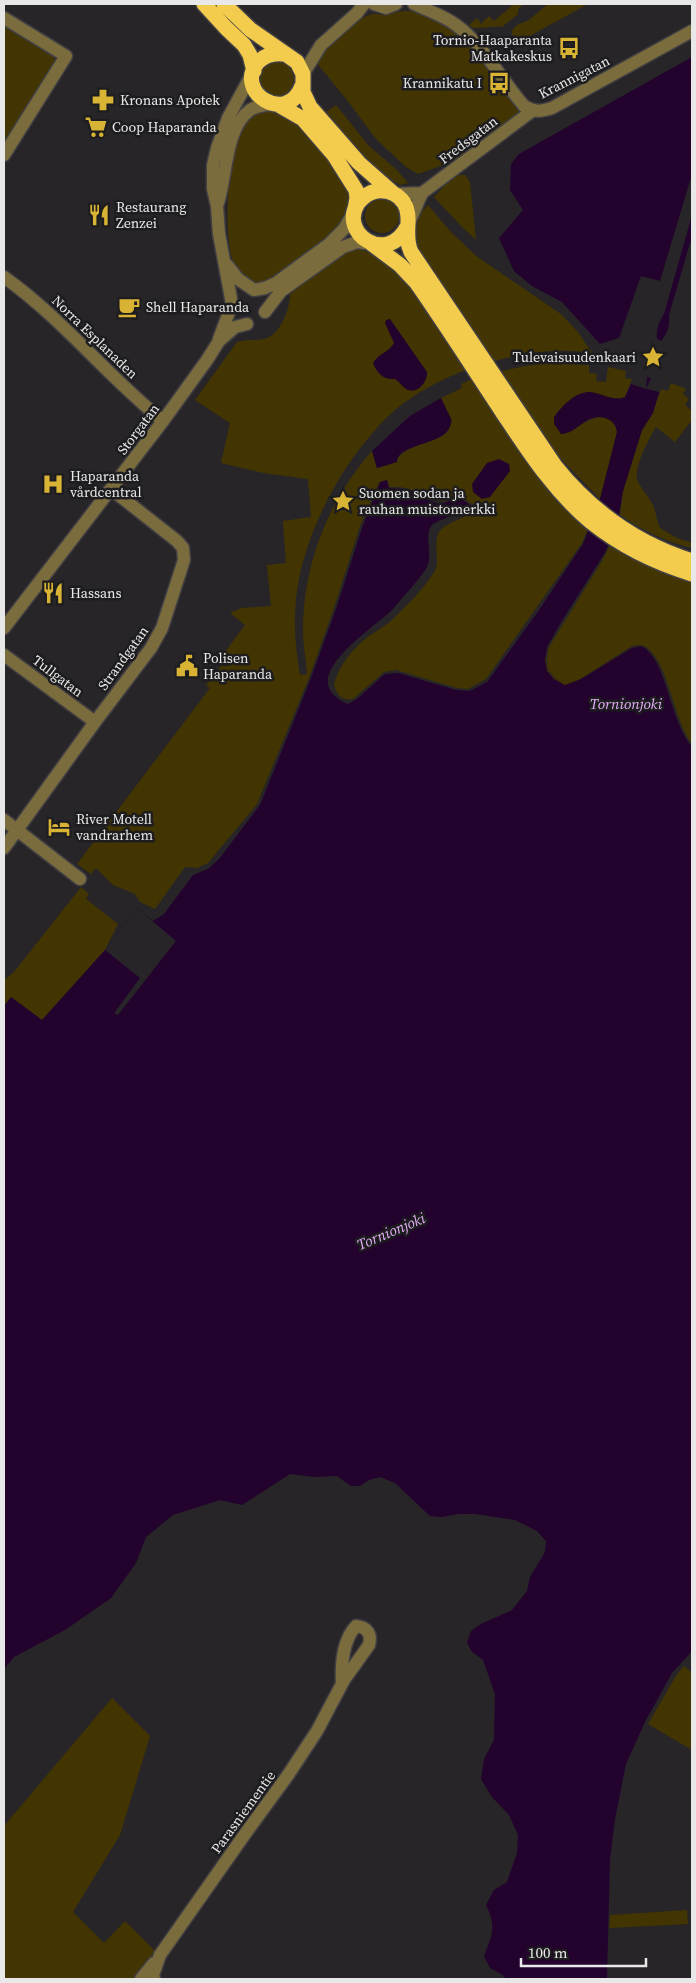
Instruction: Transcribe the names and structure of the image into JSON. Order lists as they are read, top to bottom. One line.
{"streets":{"street":["Krannigatan","Fredsgatan","Norra Esplanaden","Storgatan","Strandgatan","Tullgatan","Parasniementie"]},"crossings":[["Krannigatan","Fredsgatan"],["Norra Esplanaden","Storgatan"],["Storgatan","Strandgatan"],["Strandgatan","Tullgatan"]],"water":["Tornionjoki"],"places":{"bus stop":["Tornio-Haaparanta Matkakeskus","Krannikatu I"],"pharmacy":["Kronans Apotek"],"supermarket":["Coop Haparanda"],"restaurant":["Restaurang Zenzei","Hassans"],"cafe":["Shell Haparanda"],"place":["Tulevaisuudenkaari","Suomen sodan ja rauhan muistomerkki"],"hospital":["Haparanda vårdcentral"],"public building":["Polisen Haparanda"],"hotel":["River Motell vandrarhem"]},"scale_bar":"100 m"}
